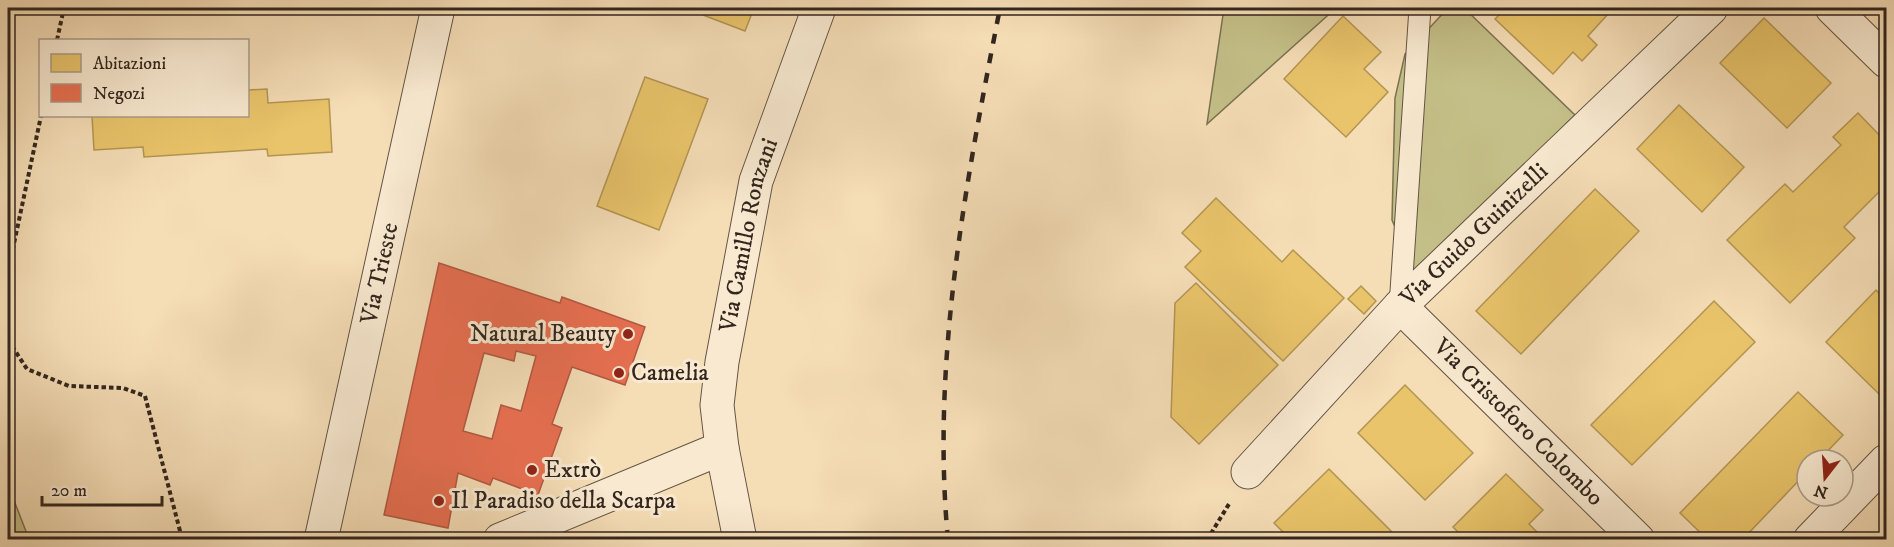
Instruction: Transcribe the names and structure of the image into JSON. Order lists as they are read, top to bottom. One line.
{"streets":{"street":["Via Camillo Ronzani","Via Guido Guinizelli","Via Trieste","Via Cristoforo Colombo"]},"crossings":[["Via Guido Guinizelli","Via Cristoforo Colombo"]],"places":["Natural Beauty","Camelia","Extrò","Il Paradiso della Scarpa"],"legend":["Abitazioni","Negozi"],"scale_bar":"20 m","north":"bottom"}
